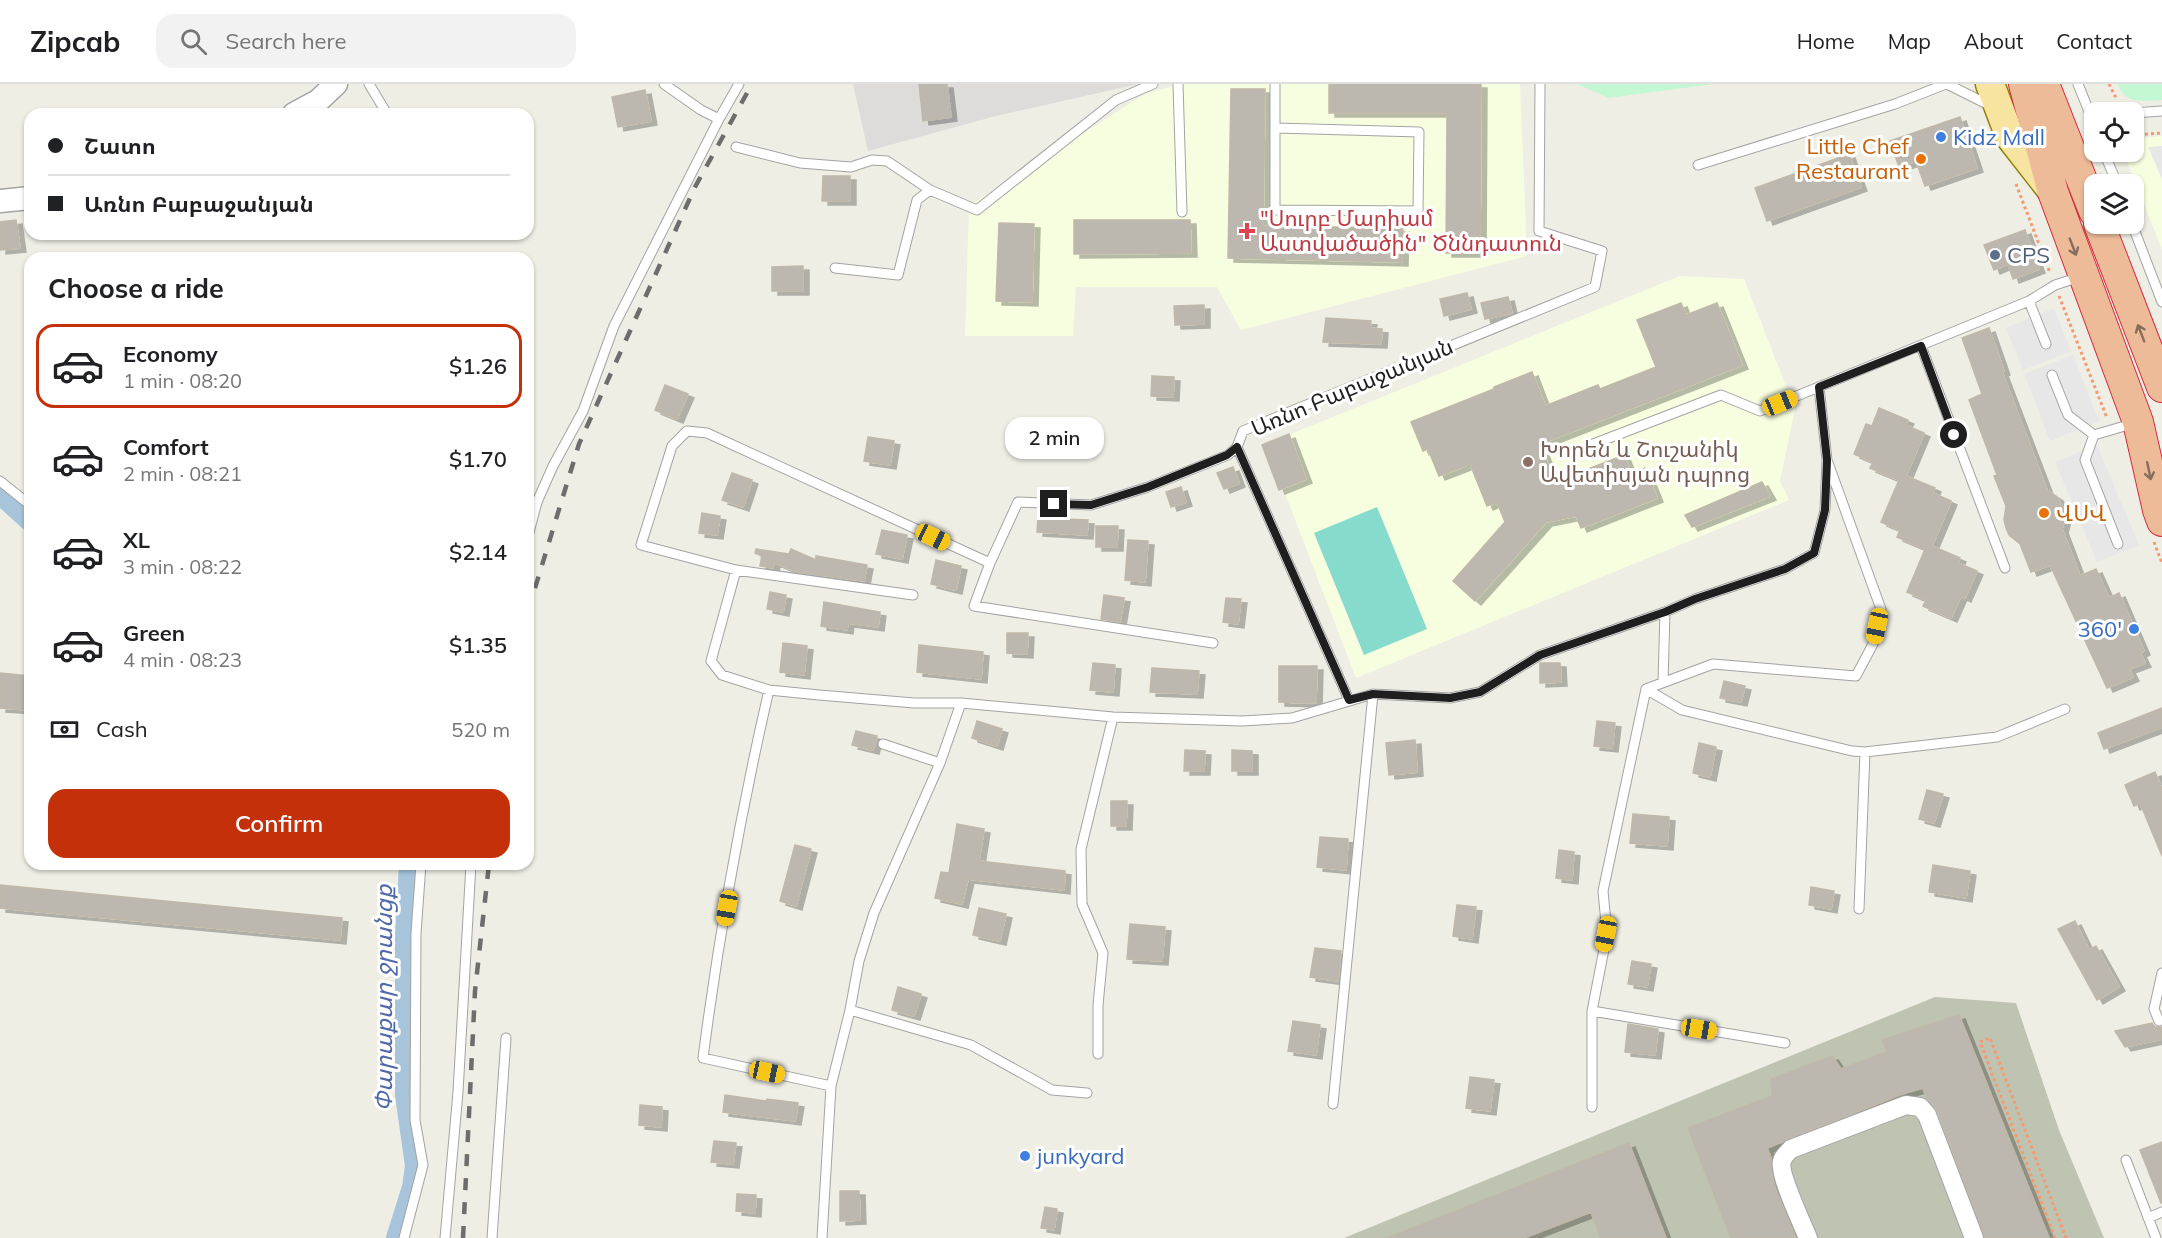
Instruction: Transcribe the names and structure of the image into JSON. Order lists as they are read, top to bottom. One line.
{"streets":{"lane":["Առնո Բաբաջանյան"]},"water":["Փարաքար ջրանցք"],"places":{"other":["Kidz Mall","Little Chef Restaurant","CPS","Խորեն և Շուշանիկ Ավետիսյան դպրոց","ՎՍՎ","360'","junkyard"],"health":["\"Սուրբ Մարիամ Աստվածածին\" Ծննդատուն"]},"page":{"header":"Zipcab","search":"Search here","nav":["Home","Map","About","Contact"],"banner":["Շատո","Առնո Բաբաջանյան"],"heading":"Choose a ride","list":[{"name":"Economy","note":"1 min · 08:20","value":"$1.26"},{"name":"Comfort","note":"2 min · 08:21","value":"$1.70"},{"name":"XL","note":"3 min · 08:22","value":"$2.14"},{"name":"Green","note":"4 min · 08:23","value":"$1.35"}],"bubble":"2 min","pay":["Cash","520 m"],"buttons":"Confirm"}}
